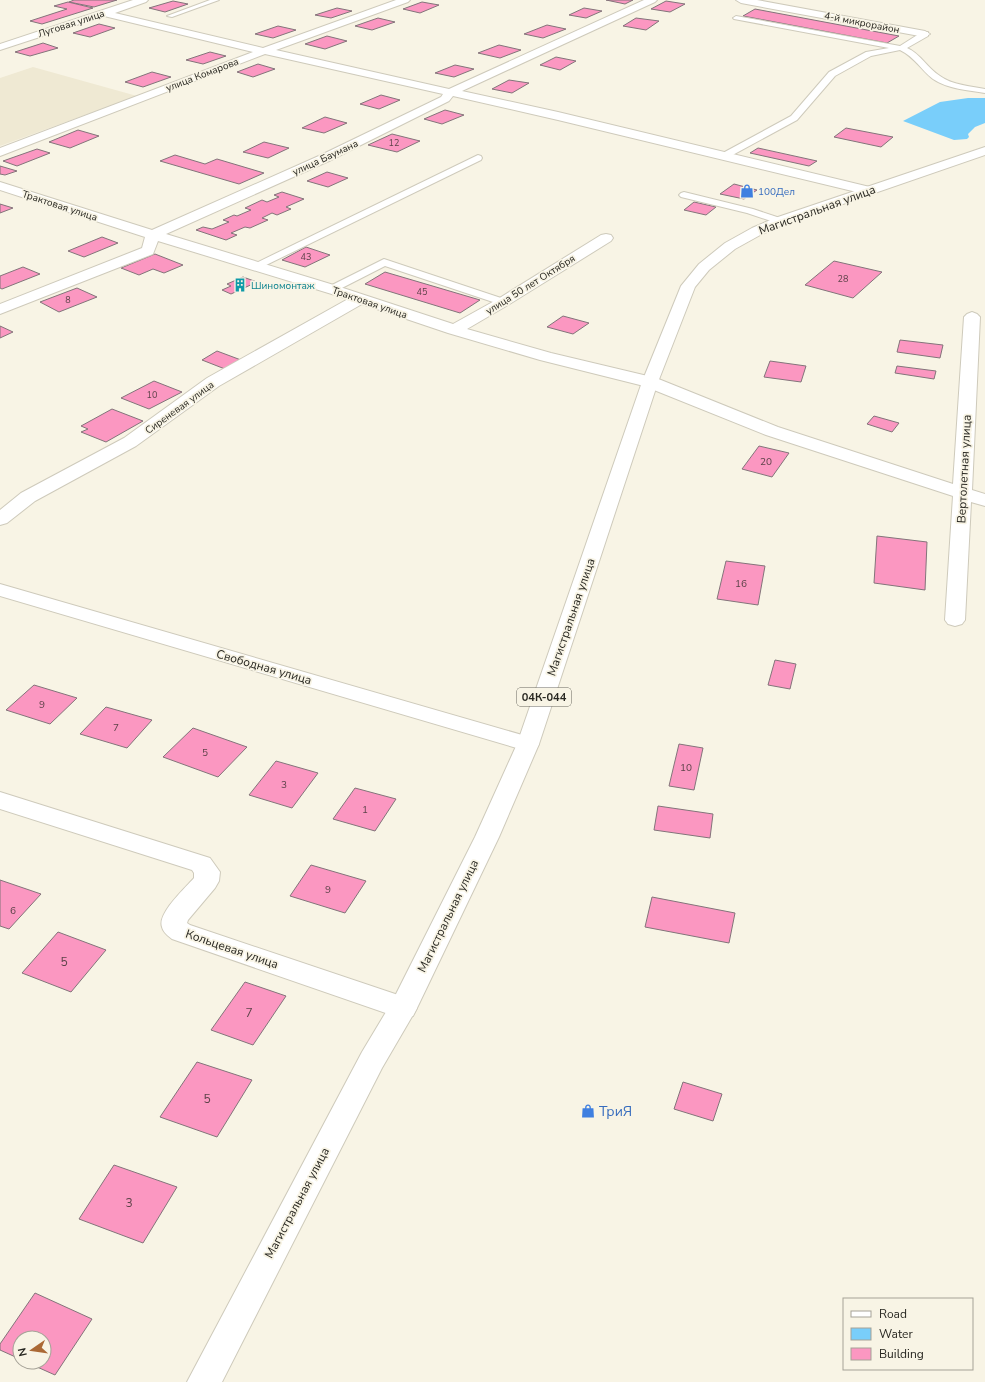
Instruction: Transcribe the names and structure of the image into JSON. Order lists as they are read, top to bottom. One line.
{"streets":{"street":["4-й микрорайон","Луговая улица","улица Комарова","улица Баумана","Трактовая улица","Магистральная улица","улица 50 лет Октября","Сиреневая улица","Вертолетная улица","Свободная улица","04К-044","Кольцевая улица"]},"crossings":[["улица Баумана","Трактовая улица"],["Трактовая улица","Магистральная улица"],["Трактовая улица","улица 50 лет Октября"],["Трактовая улица","Сиреневая улица"],["Трактовая улица","Вертолетная улица"],["Магистральная улица","Свободная улица"],["Магистральная улица","Кольцевая улица"]],"places":{"shop":["100Дел","ТриЯ"],"building":["Шиномонтаж"]},"house_numbers":["12","43","28","45","8","10","20","16","9","7","5","10","3","1","9","6","5","7","5","3"],"legend":["Road","Water","Building"],"north":"left"}
